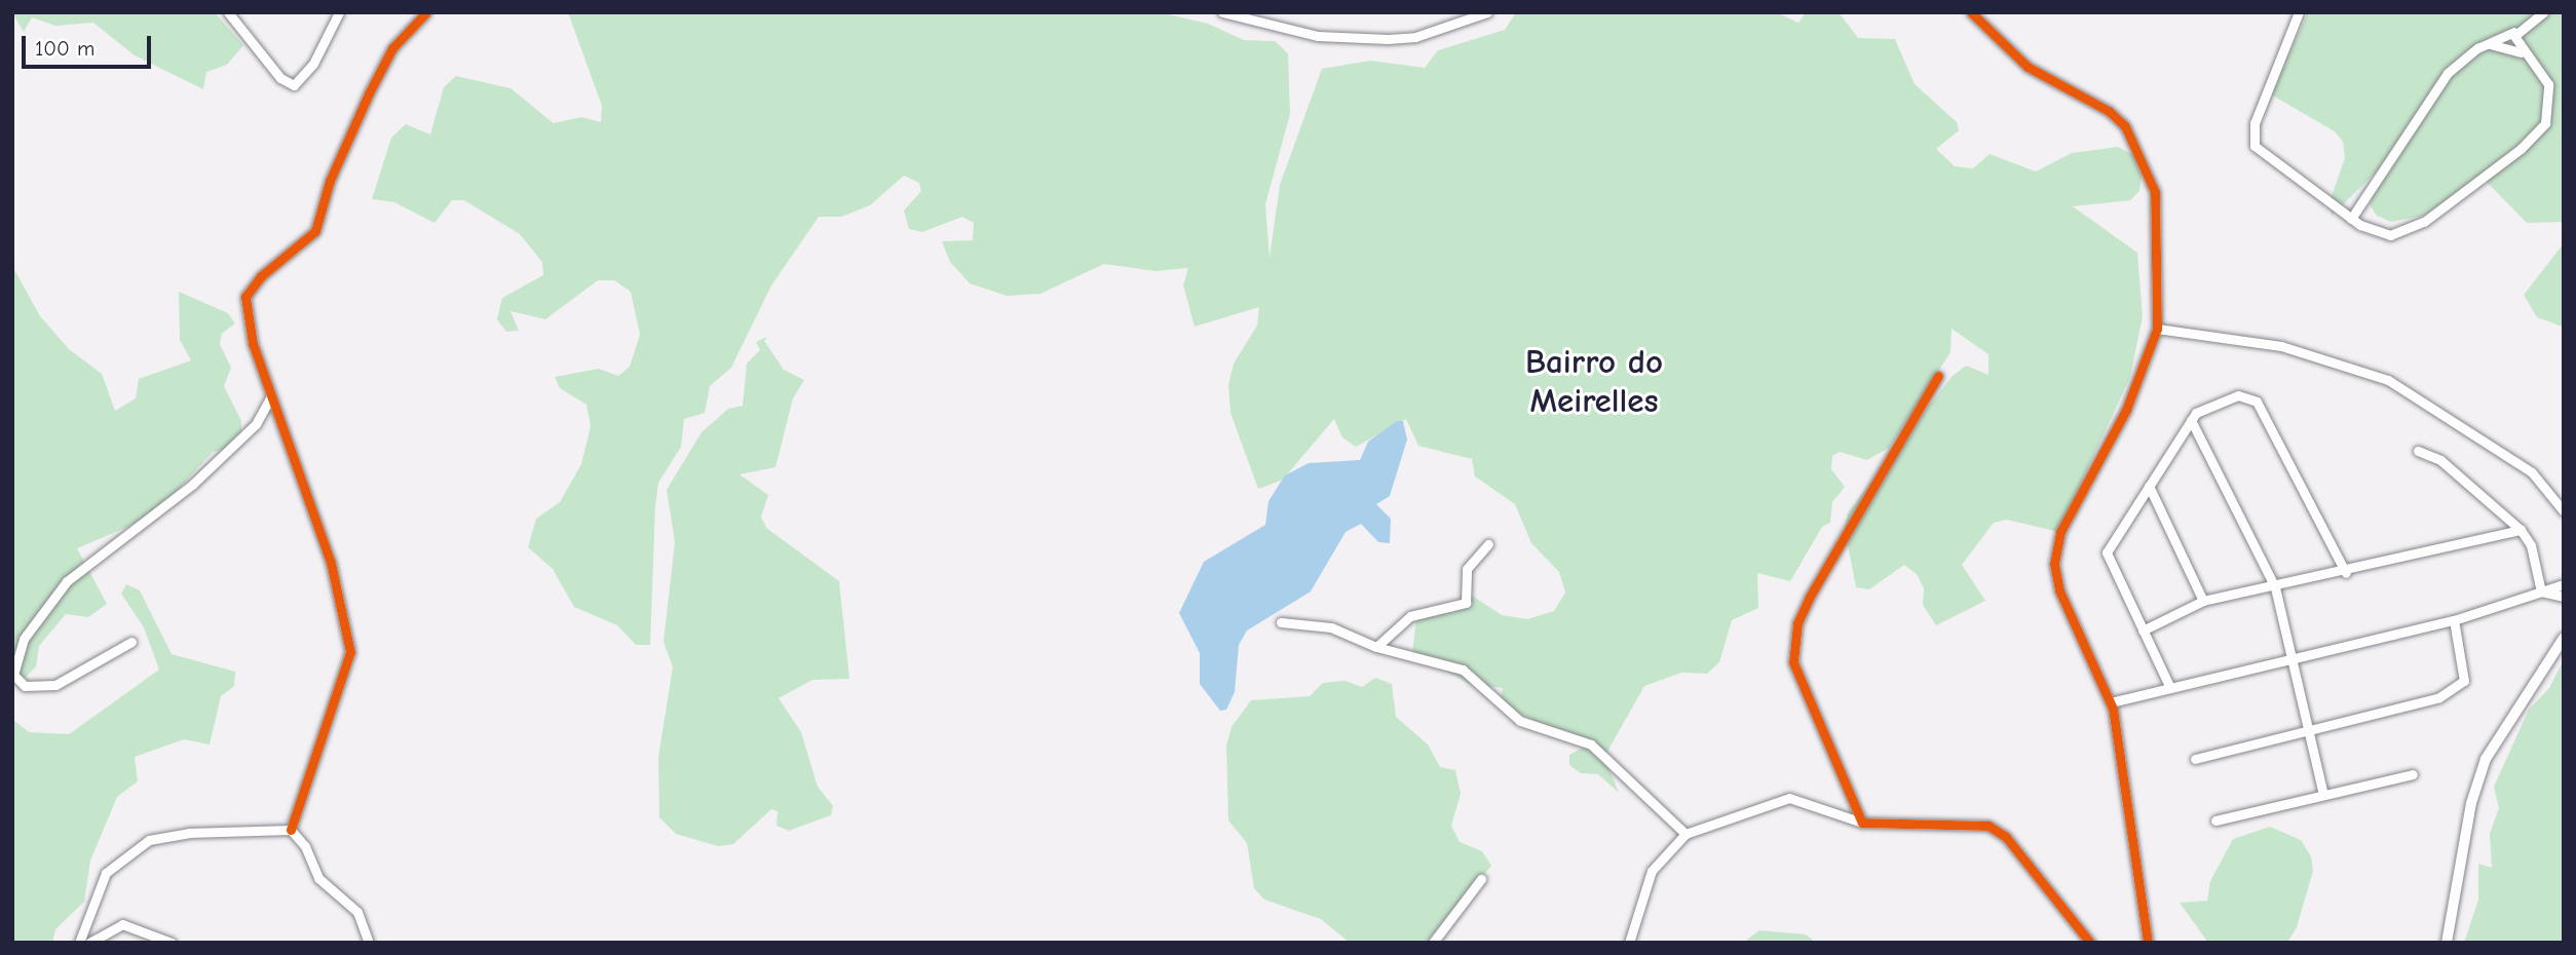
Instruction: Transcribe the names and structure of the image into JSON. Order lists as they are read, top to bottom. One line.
{"districts":["Bairro do Meirelles"],"scale_bar":"100 m"}
